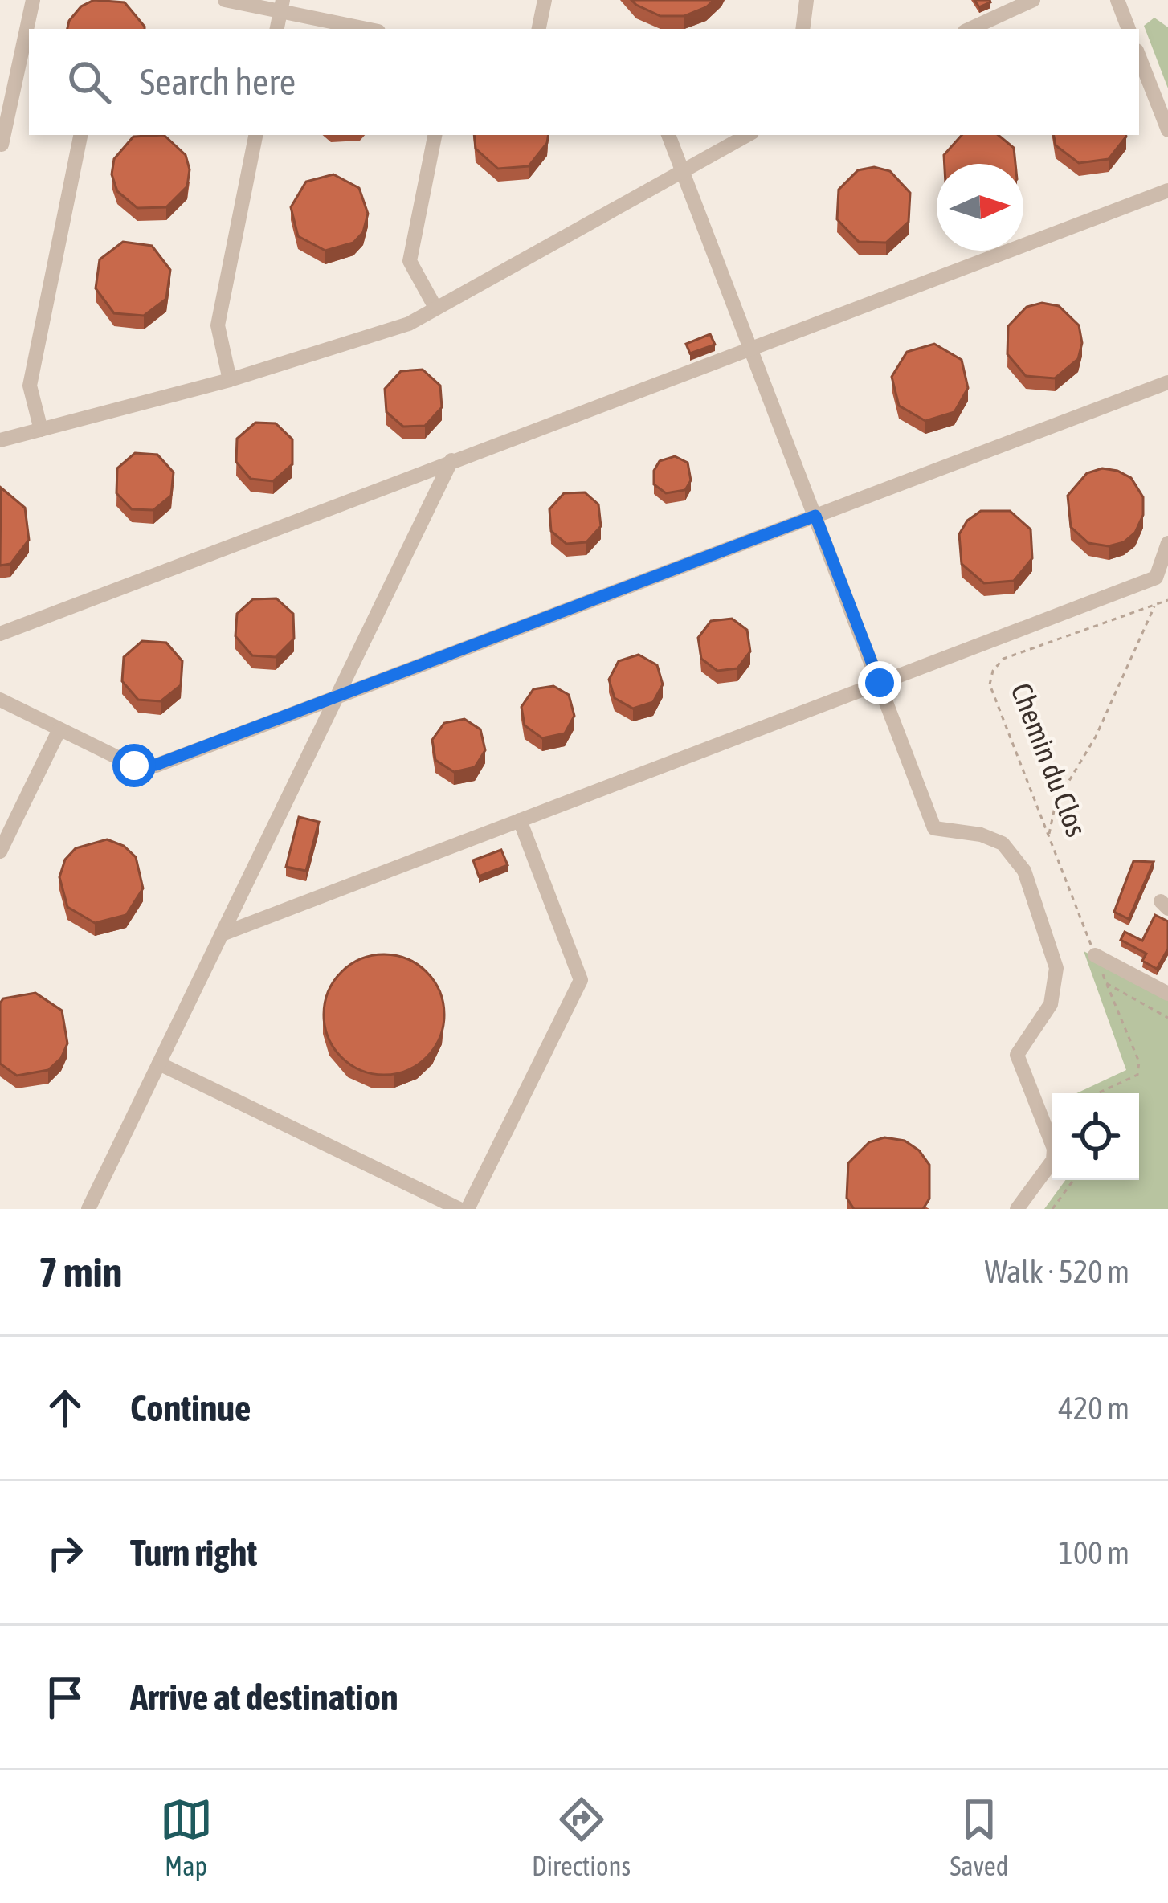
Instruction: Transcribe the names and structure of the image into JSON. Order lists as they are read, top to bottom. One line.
{"streets":{"path":["Chemin du Clos"]},"north":"right","page":{"search":"Search here","heading":["7 min","Walk · 520 m"],"list":[["Continue","420 m"],["Turn right","100 m"],"Arrive at destination"],"nav":["Map","Directions","Saved"]}}
